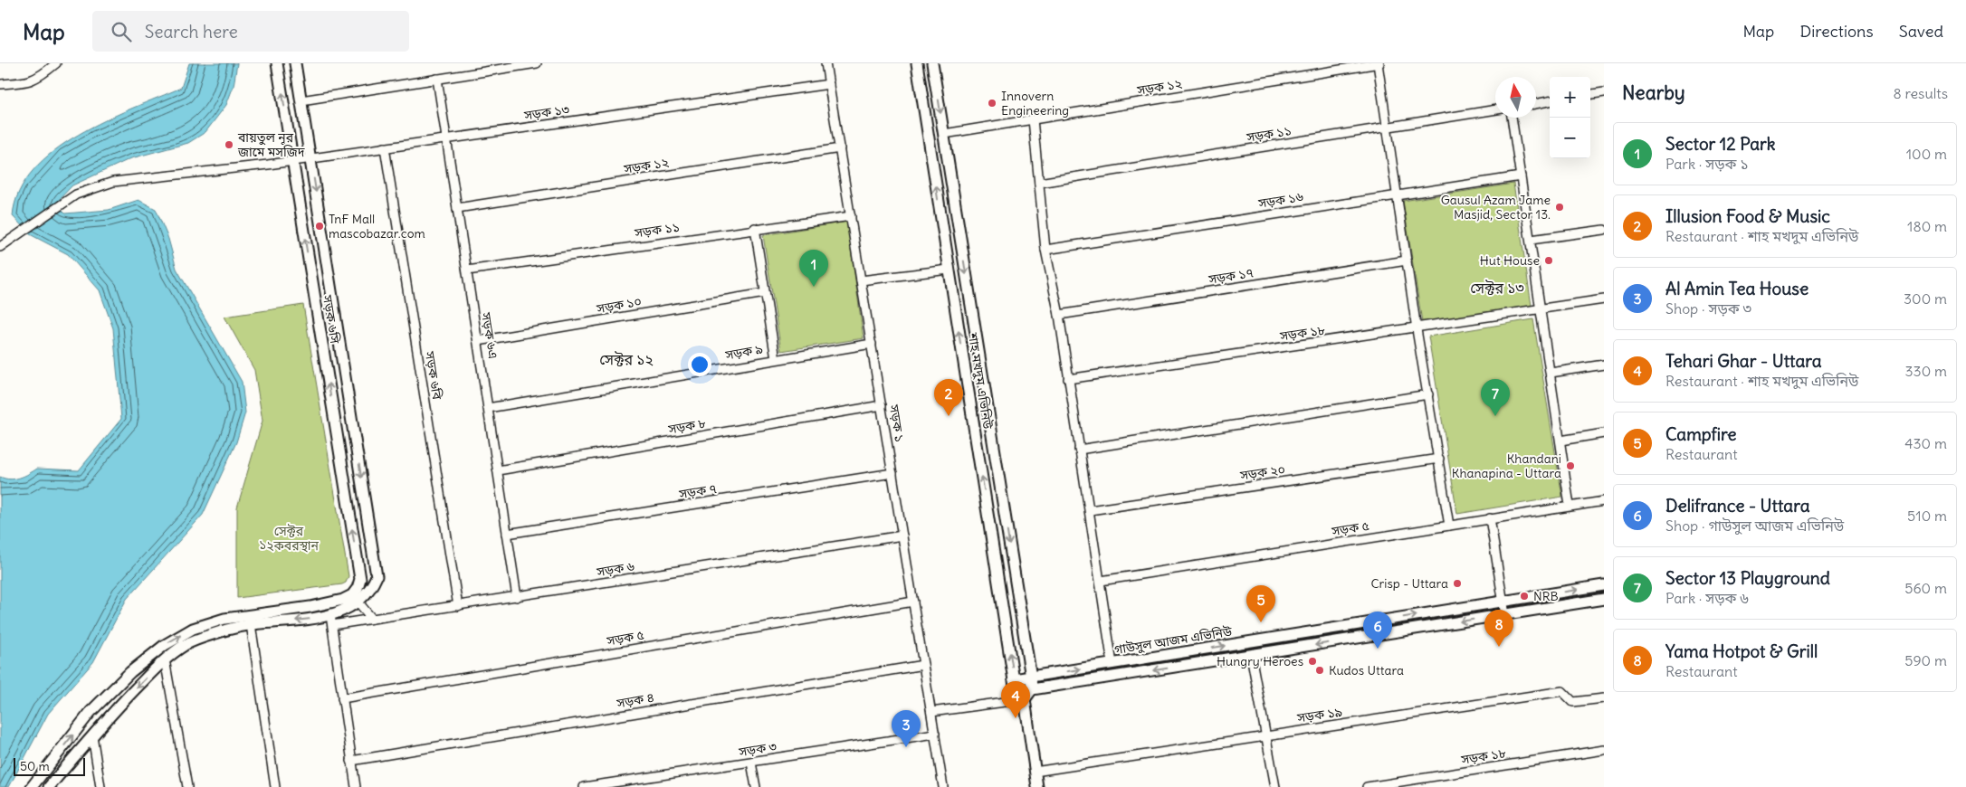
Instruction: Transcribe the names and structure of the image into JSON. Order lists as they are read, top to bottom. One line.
{"streets":{"street":["সড়ক ১২","সড়ক ১৩","সড়ক ১১","সড়ক ১৬","সড়ক ১৭","সড়ক ১০","সড়ক ৬সি","সড়ক ১৮","সড়ক ৬এ","সড়ক ৯","সড়ক ৬বি","শাহ মখদুম এভিনিউ","সড়ক ১","সড়ক ৮","সড়ক ২০","সড়ক ৭","সড়ক ৫","সড়ক ৬","গাউসুল আজম এভিনিউ","সড়ক ৪","সড়ক ১৯","সড়ক ৩"]},"crossings":[["সড়ক ১২","সড়ক ৬এ"],["সড়ক ১২","শাহ মখদুম এভিনিউ"],["সড়ক ১২","সড়ক ১"],["সড়ক ১৩","সড়ক ৬সি"],["সড়ক ১৩","সড়ক ৬এ"],["সড়ক ১৩","সড়ক ৬বি"],["সড়ক ১৩","সড়ক ১"],["সড়ক ১১","সড়ক ৬এ"],["সড়ক ১১","সড়ক ১"],["সড়ক ১০","সড়ক ৬এ"],["সড়ক ৬এ","সড়ক ৯"],["সড়ক ৬এ","সড়ক ৮"],["সড়ক ৬এ","সড়ক ৭"],["সড়ক ৬এ","সড়ক ৬"],["সড়ক ৯","সড়ক ১"],["সড়ক ৬বি","সড়ক ৬"],["শাহ মখদুম এভিনিউ","গাউসুল আজম এভিনিউ"],["সড়ক ১","সড়ক ৮"],["সড়ক ১","সড়ক ৭"],["সড়ক ১","সড়ক ৫"],["সড়ক ১","সড়ক ৬"],["সড়ক ১","সড়ক ৪"],["সড়ক ১","সড়ক ৩"]],"districts":["সেক্টর ১৩","সেক্টর ১২"],"parks":["সেক্টর ১২কবরস্থান"],"places":["Innovern Engineering","বায়তুল নূর জামে মসজিদ","Gausul Azam Jame Masjid, Sector 13.","TnF Mall mascobazar.com","Hut House","Khandani Khanapina - Uttara","Crisp - Uttara","NRB","Hungry Heroes","Kudos Uttara"],"scale_bar":"50 m","north":"top","page":{"header":"Map","search":"Search here","nav":["Map","Directions","Saved"],"heading":["Nearby","8 results"],"map_buttons":["+","−"],"list":[{"mark":"1","name":"Sector 12 Park","note":"Park · সড়ক ১","value":"100 m"},{"mark":"2","name":"Illusion Food & Music","note":"Restaurant · শাহ মখদুম এভিনিউ","value":"180 m"},{"mark":"3","name":"Al Amin Tea House","note":"Shop · সড়ক ৩","value":"300 m"},{"mark":"4","name":"Tehari Ghar - Uttara","note":"Restaurant · শাহ মখদুম এভিনিউ","value":"330 m"},{"mark":"5","name":"Campfire","note":"Restaurant","value":"430 m"},{"mark":"6","name":"Delifrance - Uttara","note":"Shop · গাউসুল আজম এভিনিউ","value":"510 m"},{"mark":"7","name":"Sector 13 Playground","note":"Park · সড়ক ৬","value":"560 m"},{"mark":"8","name":"Yama Hotpot & Grill","note":"Restaurant","value":"590 m"}],"pins":["1","2","7","5","8","6","4","3"],"scale":"50 m"}}
